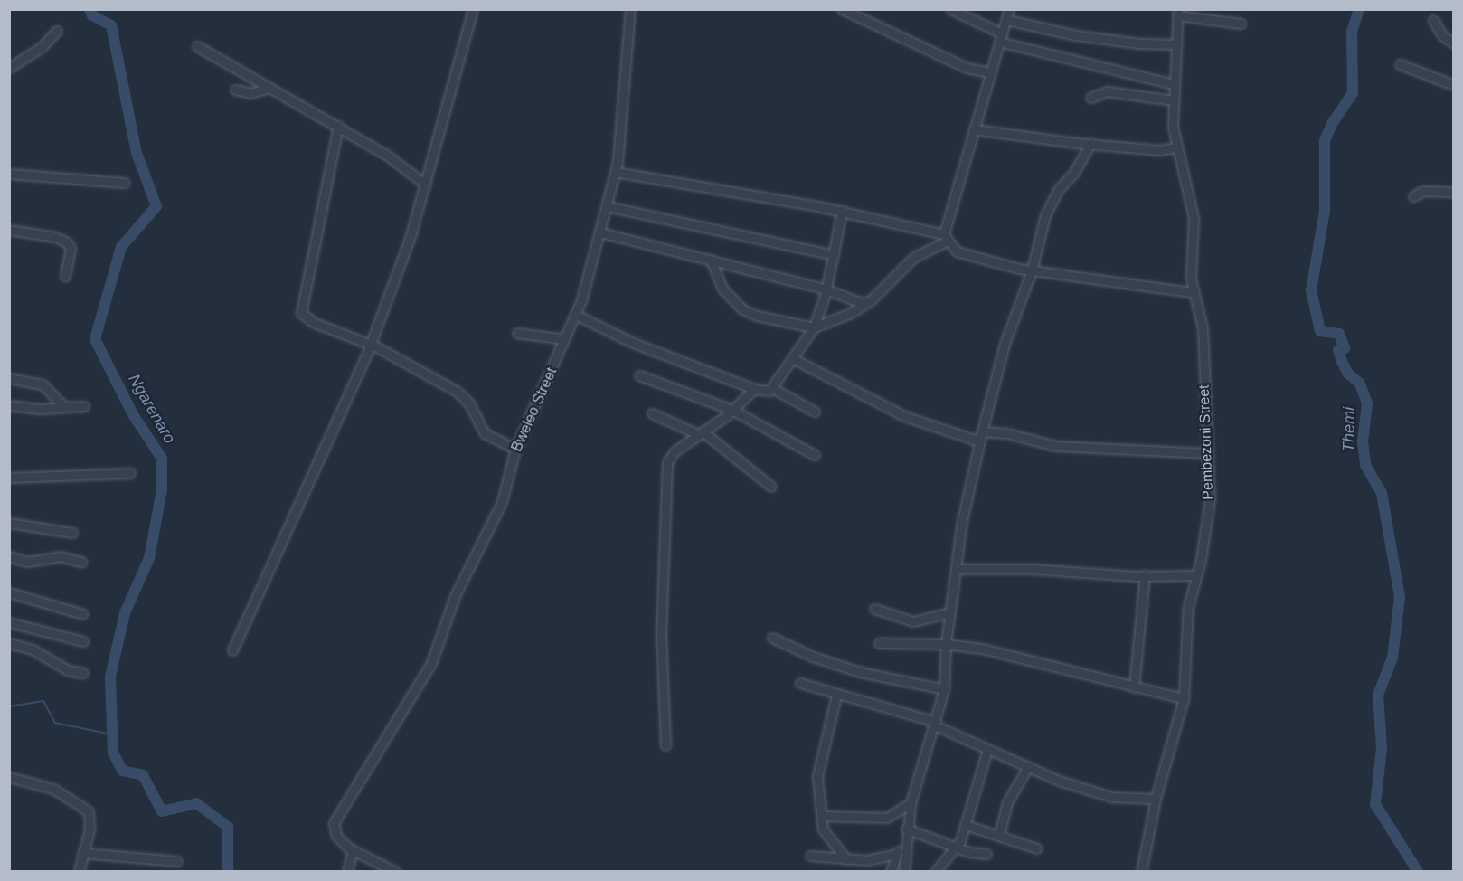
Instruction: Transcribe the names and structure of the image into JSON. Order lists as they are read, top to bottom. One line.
{"streets":{"street":["Bweleo Street","Pembezoni Street"]},"water":["Ngarenaro","Themi"]}
